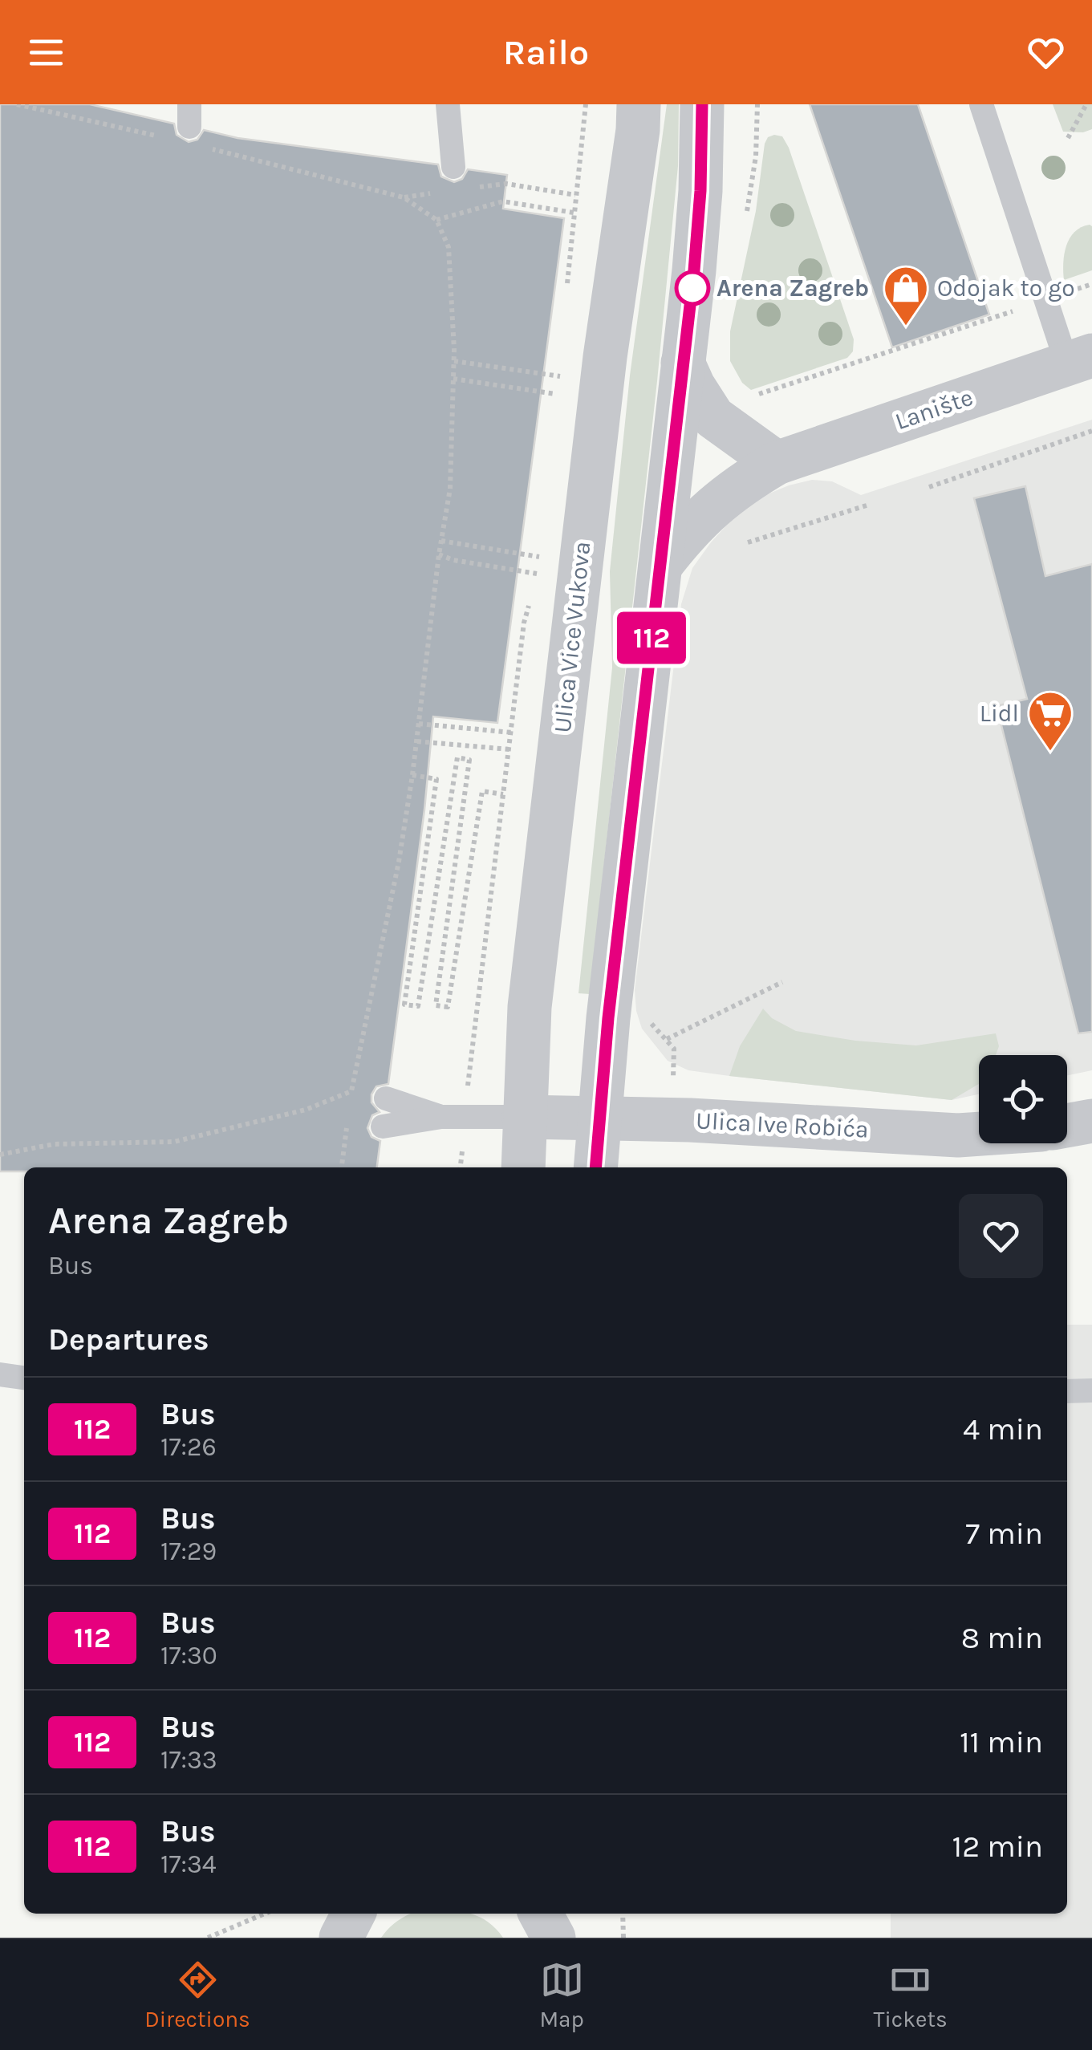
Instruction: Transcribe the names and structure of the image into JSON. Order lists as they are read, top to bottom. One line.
{"streets":{"street":["Lanište","Ulica Vice Vukova","Ulica Ive Robića"]},"crossings":[["Ulica Vice Vukova","Ulica Ive Robića"]],"places":{"other":["Arena Zagreb"],"shop":["Odojak to go"],"supermarket":["Lidl"]},"lines":["bus line 112"],"page":{"header":"Railo","on_map":"112","heading":[["Arena Zagreb","Bus"],"Departures"],"list":[{"mark":"112","name":"Bus","note":"17:26","value":"4 min"},{"mark":"112","name":"Bus","note":"17:29","value":"7 min"},{"mark":"112","name":"Bus","note":"17:30","value":"8 min"},{"mark":"112","name":"Bus","note":"17:33","value":"11 min"},{"mark":"112","name":"Bus","note":"17:34","value":"12 min"}],"tabs":["Directions","Map","Tickets"]}}
